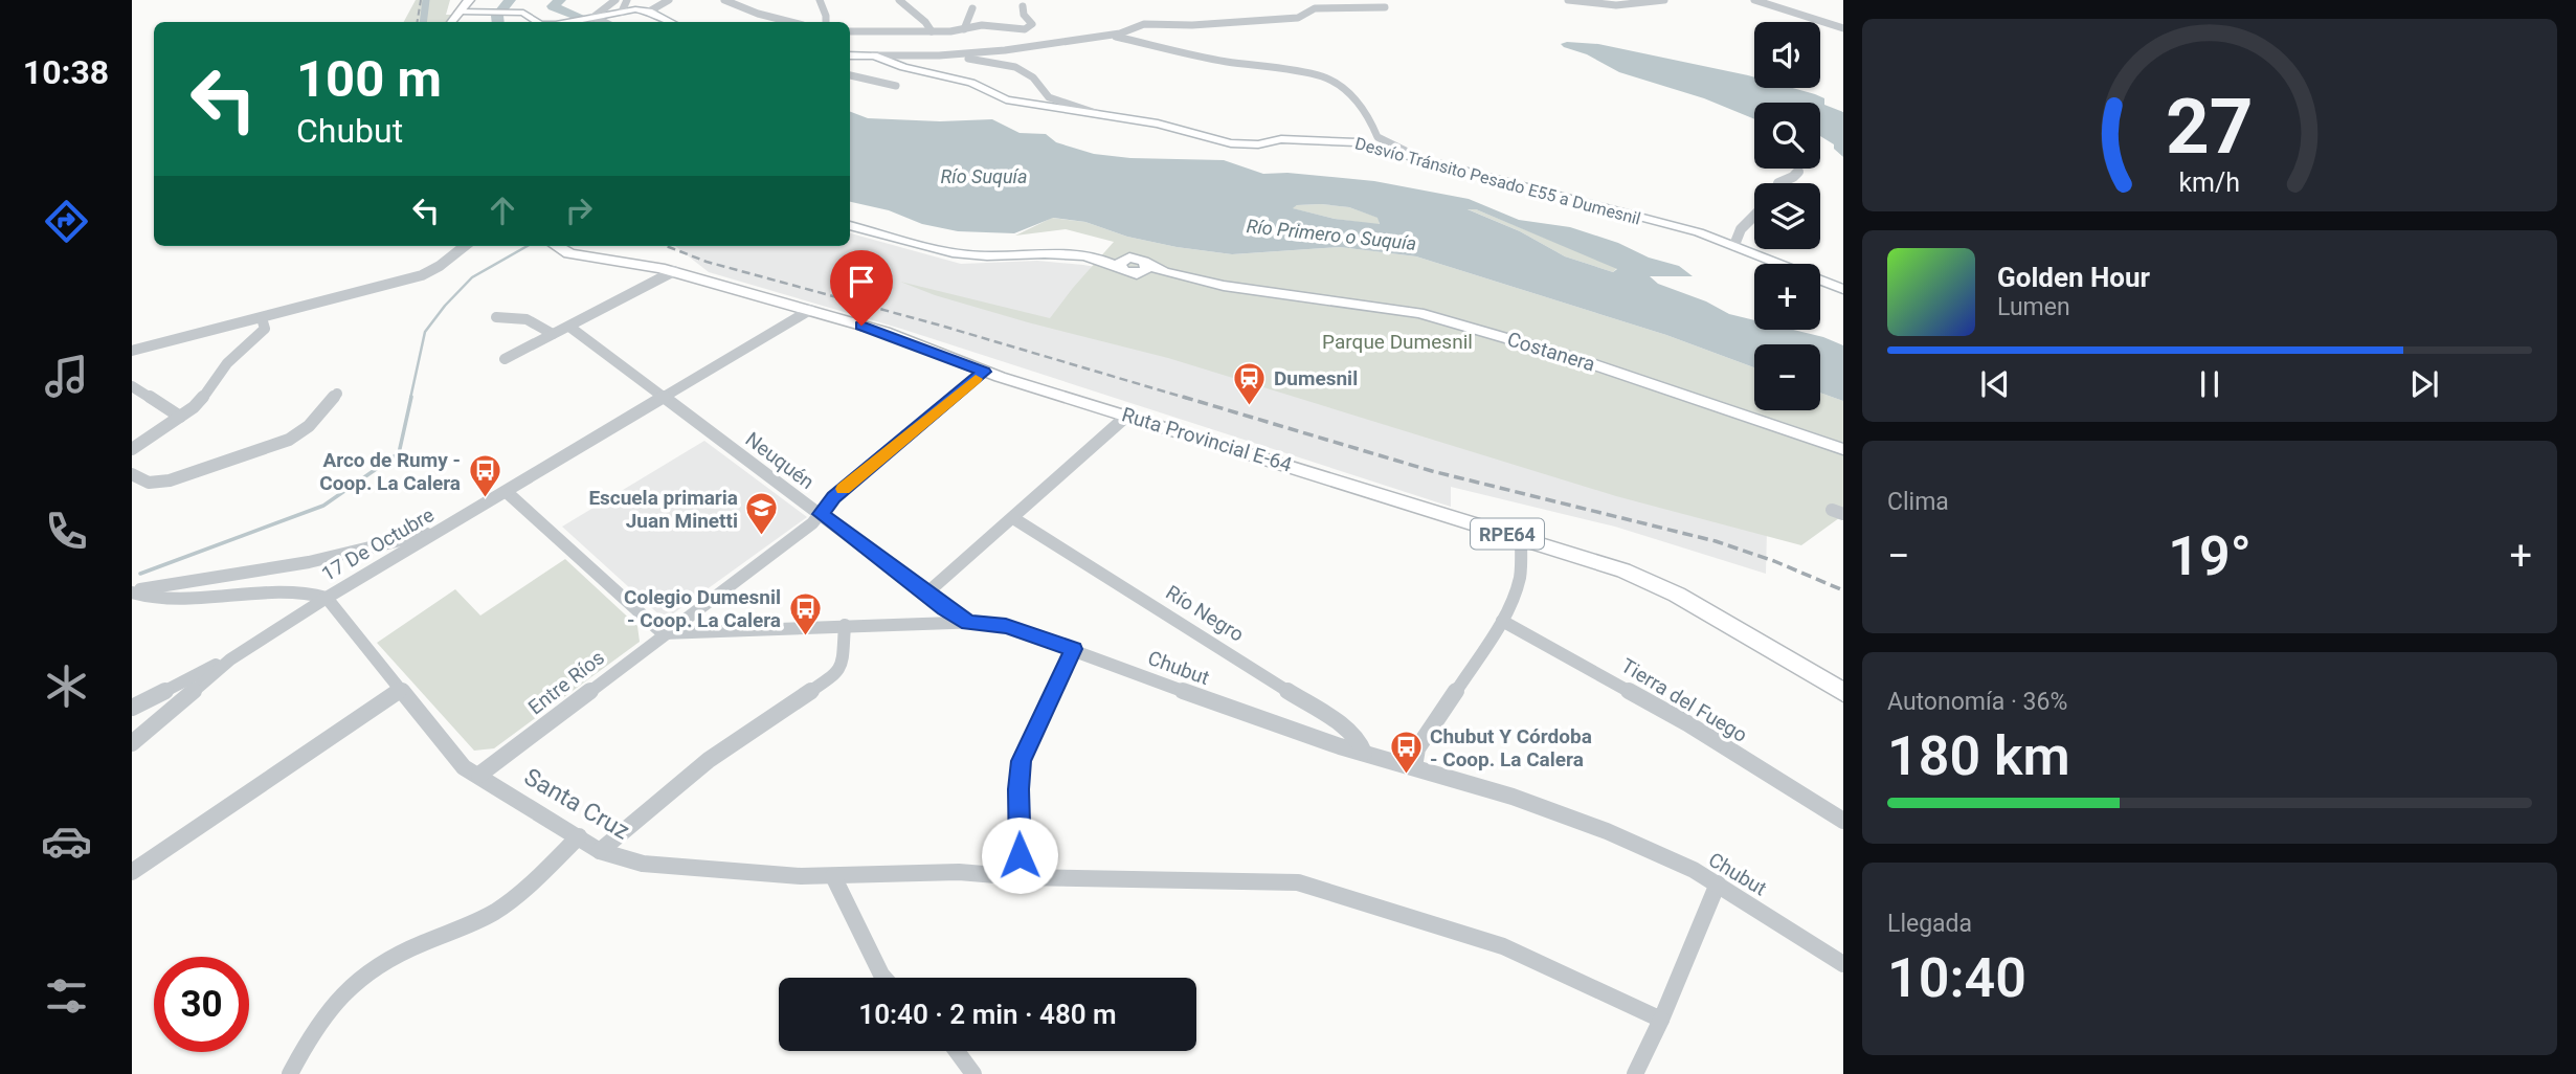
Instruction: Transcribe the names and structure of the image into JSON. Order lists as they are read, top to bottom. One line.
{"streets":{"main road":["Ruta Provincial E-64","RPE64"],"street":["Desvío Tránsito Pesado E55 a Dumesnil","Costanera","Neuquén","17 De Octubre","Río Negro","Chubut","Entre Ríos","Tierra del Fuego","Santa Cruz"]},"crossings":[["Ruta Provincial E-64","17 De Octubre"],["Ruta Provincial E-64","Entre Ríos"],["Neuquén","17 De Octubre"],["Neuquén","Chubut"],["Neuquén","Entre Ríos"],["17 De Octubre","Santa Cruz"],["Río Negro","Chubut"],["Chubut","Entre Ríos"],["Entre Ríos","Santa Cruz"]],"water":["Río Suquía","Río Primero o Suquía"],"parks":["Parque Dumesnil"],"places":{"station":["Dumesnil"],"bus stop":["Arco de Rumy - Coop. La Calera","Colegio Dumesnil - Coop. La Calera","Chubut Y Córdoba - Coop. La Calera"],"school or university":["Escuela primaria Juan Minetti"]},"page":{"tabs":"10:38","map_buttons":["+","−"],"turn":["100 m","Chubut"],"song":["Golden Hour","Lumen"],"tile":["Clima",["Autonomía · 36%","180 km"],["Llegada","10:40"]],"heat":["−","19°","+"],"limit":"30","trip":"10:40 · 2 min · 480 m","gauge":["27","km/h"]}}
